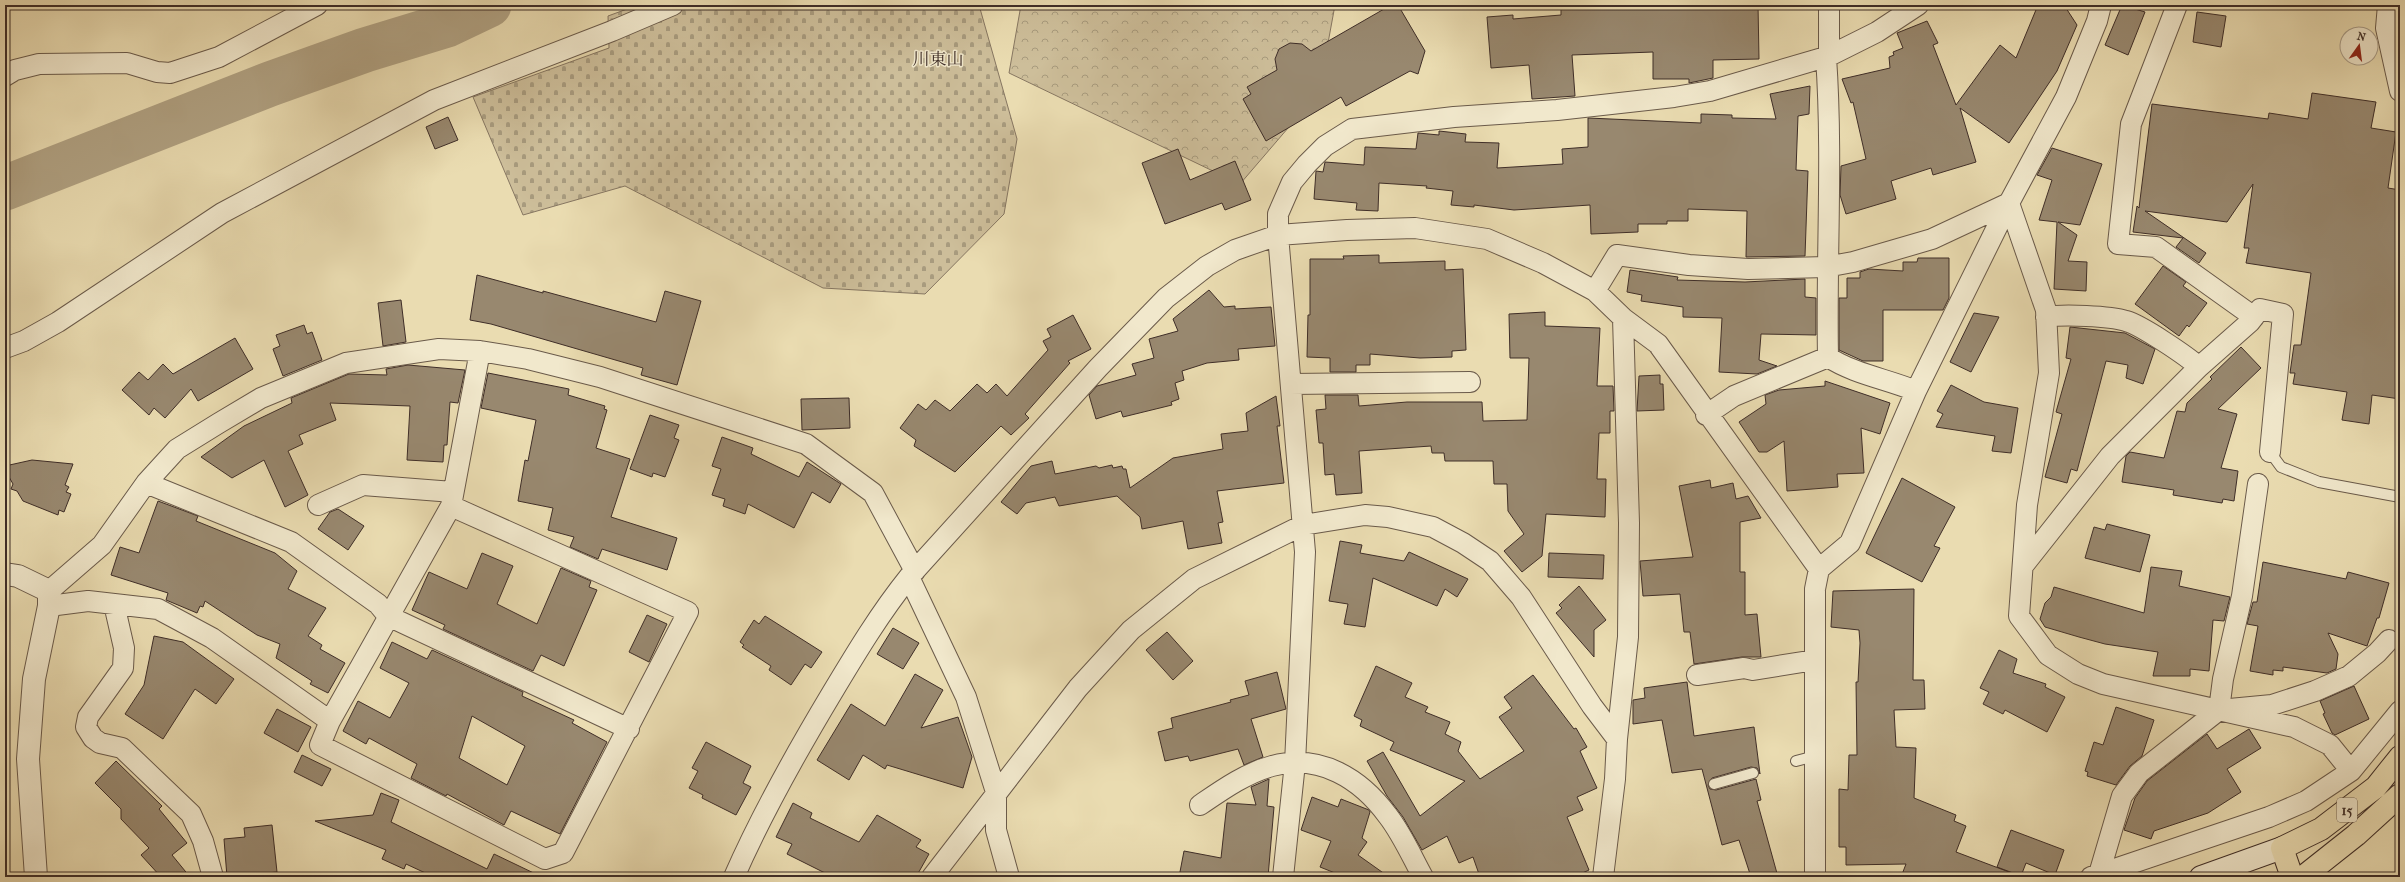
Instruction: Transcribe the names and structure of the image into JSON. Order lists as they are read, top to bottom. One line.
{"streets":{"main road":["15"]},"districts":["川東山"],"north":"top"}
